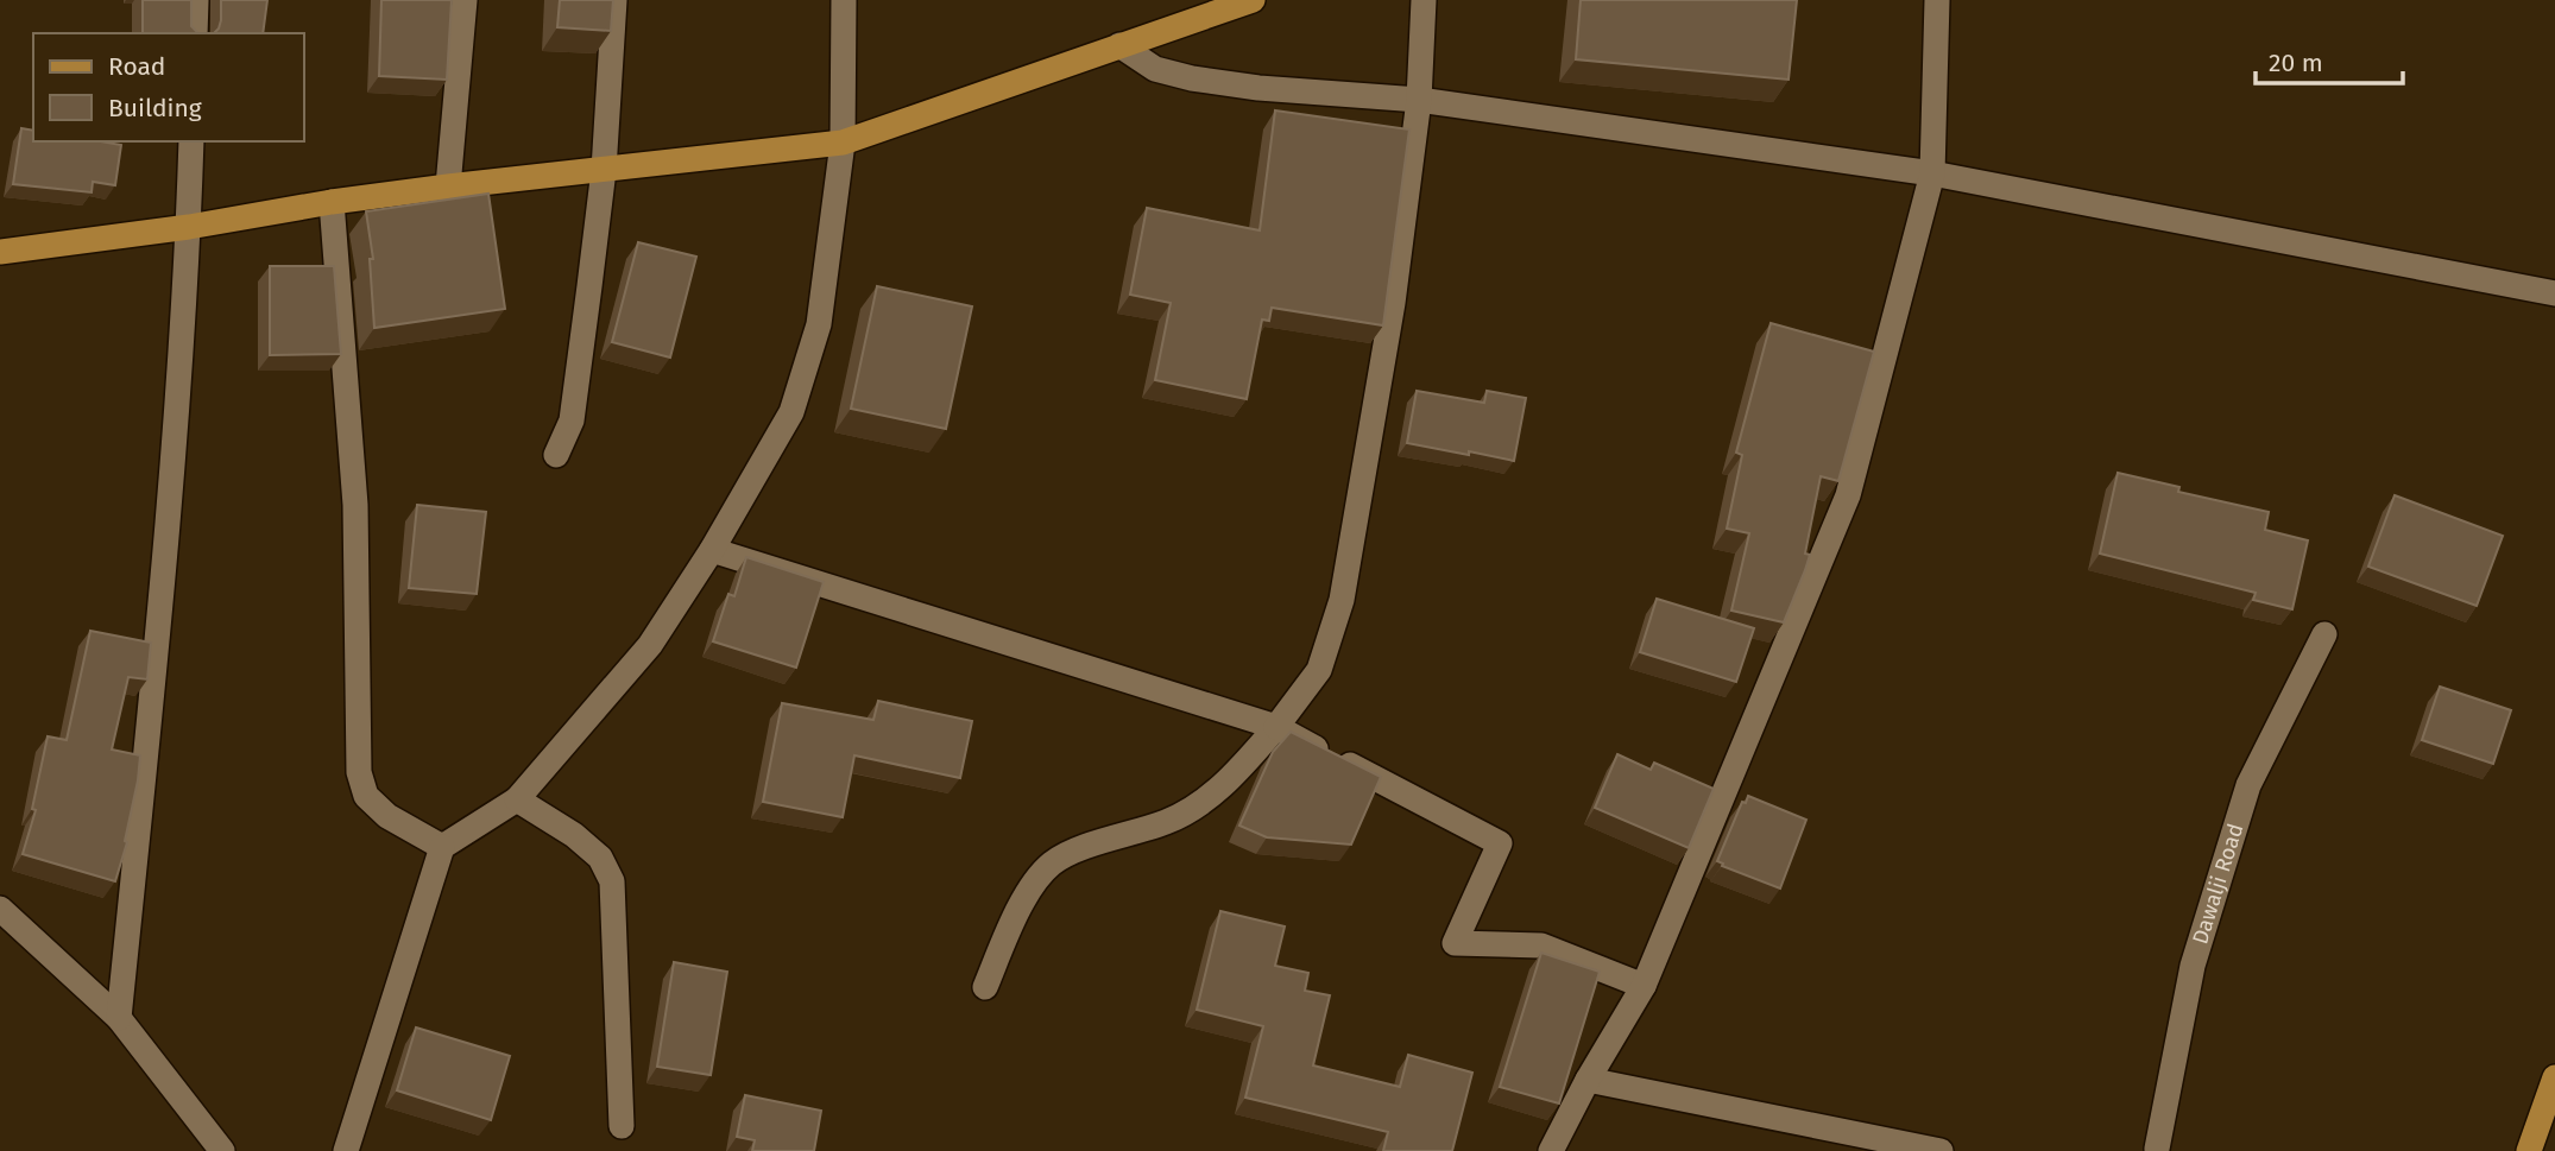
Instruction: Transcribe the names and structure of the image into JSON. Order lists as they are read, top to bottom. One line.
{"streets":{"street":["Dawalji Road"]},"legend":["Road","Building"],"scale_bar":"20 m"}
